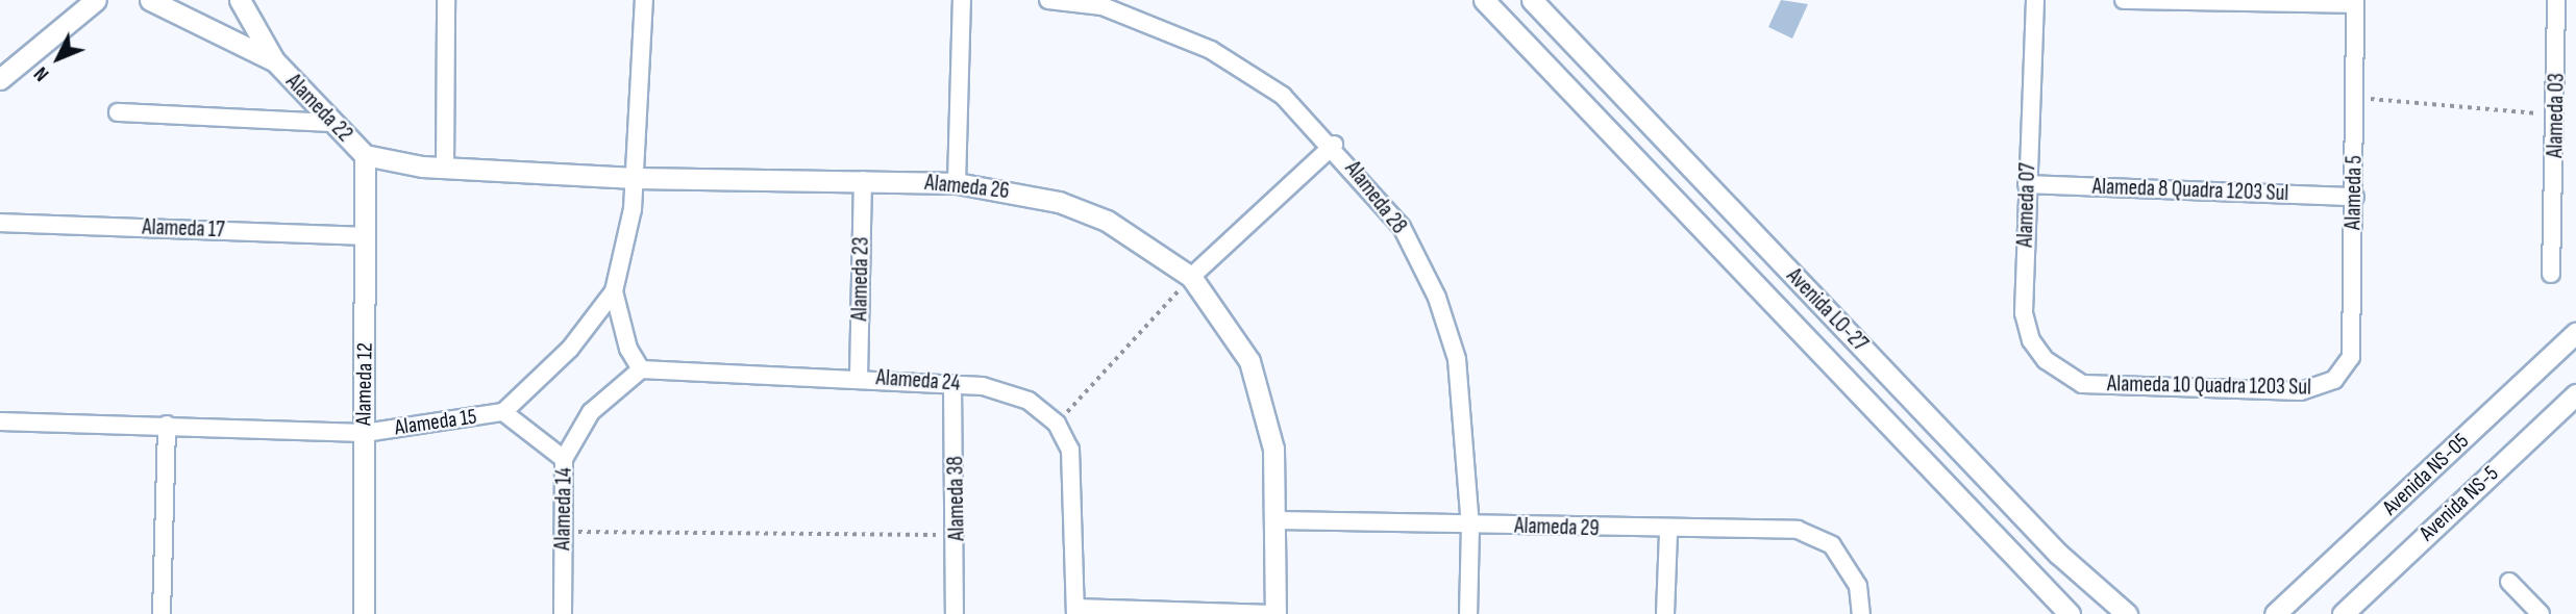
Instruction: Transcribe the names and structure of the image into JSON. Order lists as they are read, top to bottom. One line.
{"streets":{"street":["Alameda 22","Alameda 03","Alameda 26","Alameda 8 Quadra 1203 Sul","Alameda 5","Alameda 28","Alameda 07","Alameda 17","Alameda 23","Avenida LO-27","Alameda 24","Alameda 12","Alameda 10 Quadra 1203 Sul","Alameda 15","Avenida NS-05","Alameda 38","Avenida NS-5","Alameda 14","Alameda 29"]},"crossings":[["Alameda 22","Alameda 26"],["Alameda 22","Alameda 12"],["Alameda 26","Alameda 23"],["Alameda 26","Alameda 12"],["Alameda 26","Alameda 15"],["Alameda 26","Alameda 29"],["Alameda 8 Quadra 1203 Sul","Alameda 5"],["Alameda 8 Quadra 1203 Sul","Alameda 07"],["Alameda 5","Alameda 10 Quadra 1203 Sul"],["Alameda 28","Alameda 29"],["Alameda 07","Alameda 10 Quadra 1203 Sul"],["Alameda 17","Alameda 12"],["Alameda 23","Alameda 24"],["Alameda 24","Alameda 38"],["Alameda 24","Alameda 14"],["Alameda 12","Alameda 15"]],"north":"bottom left"}
